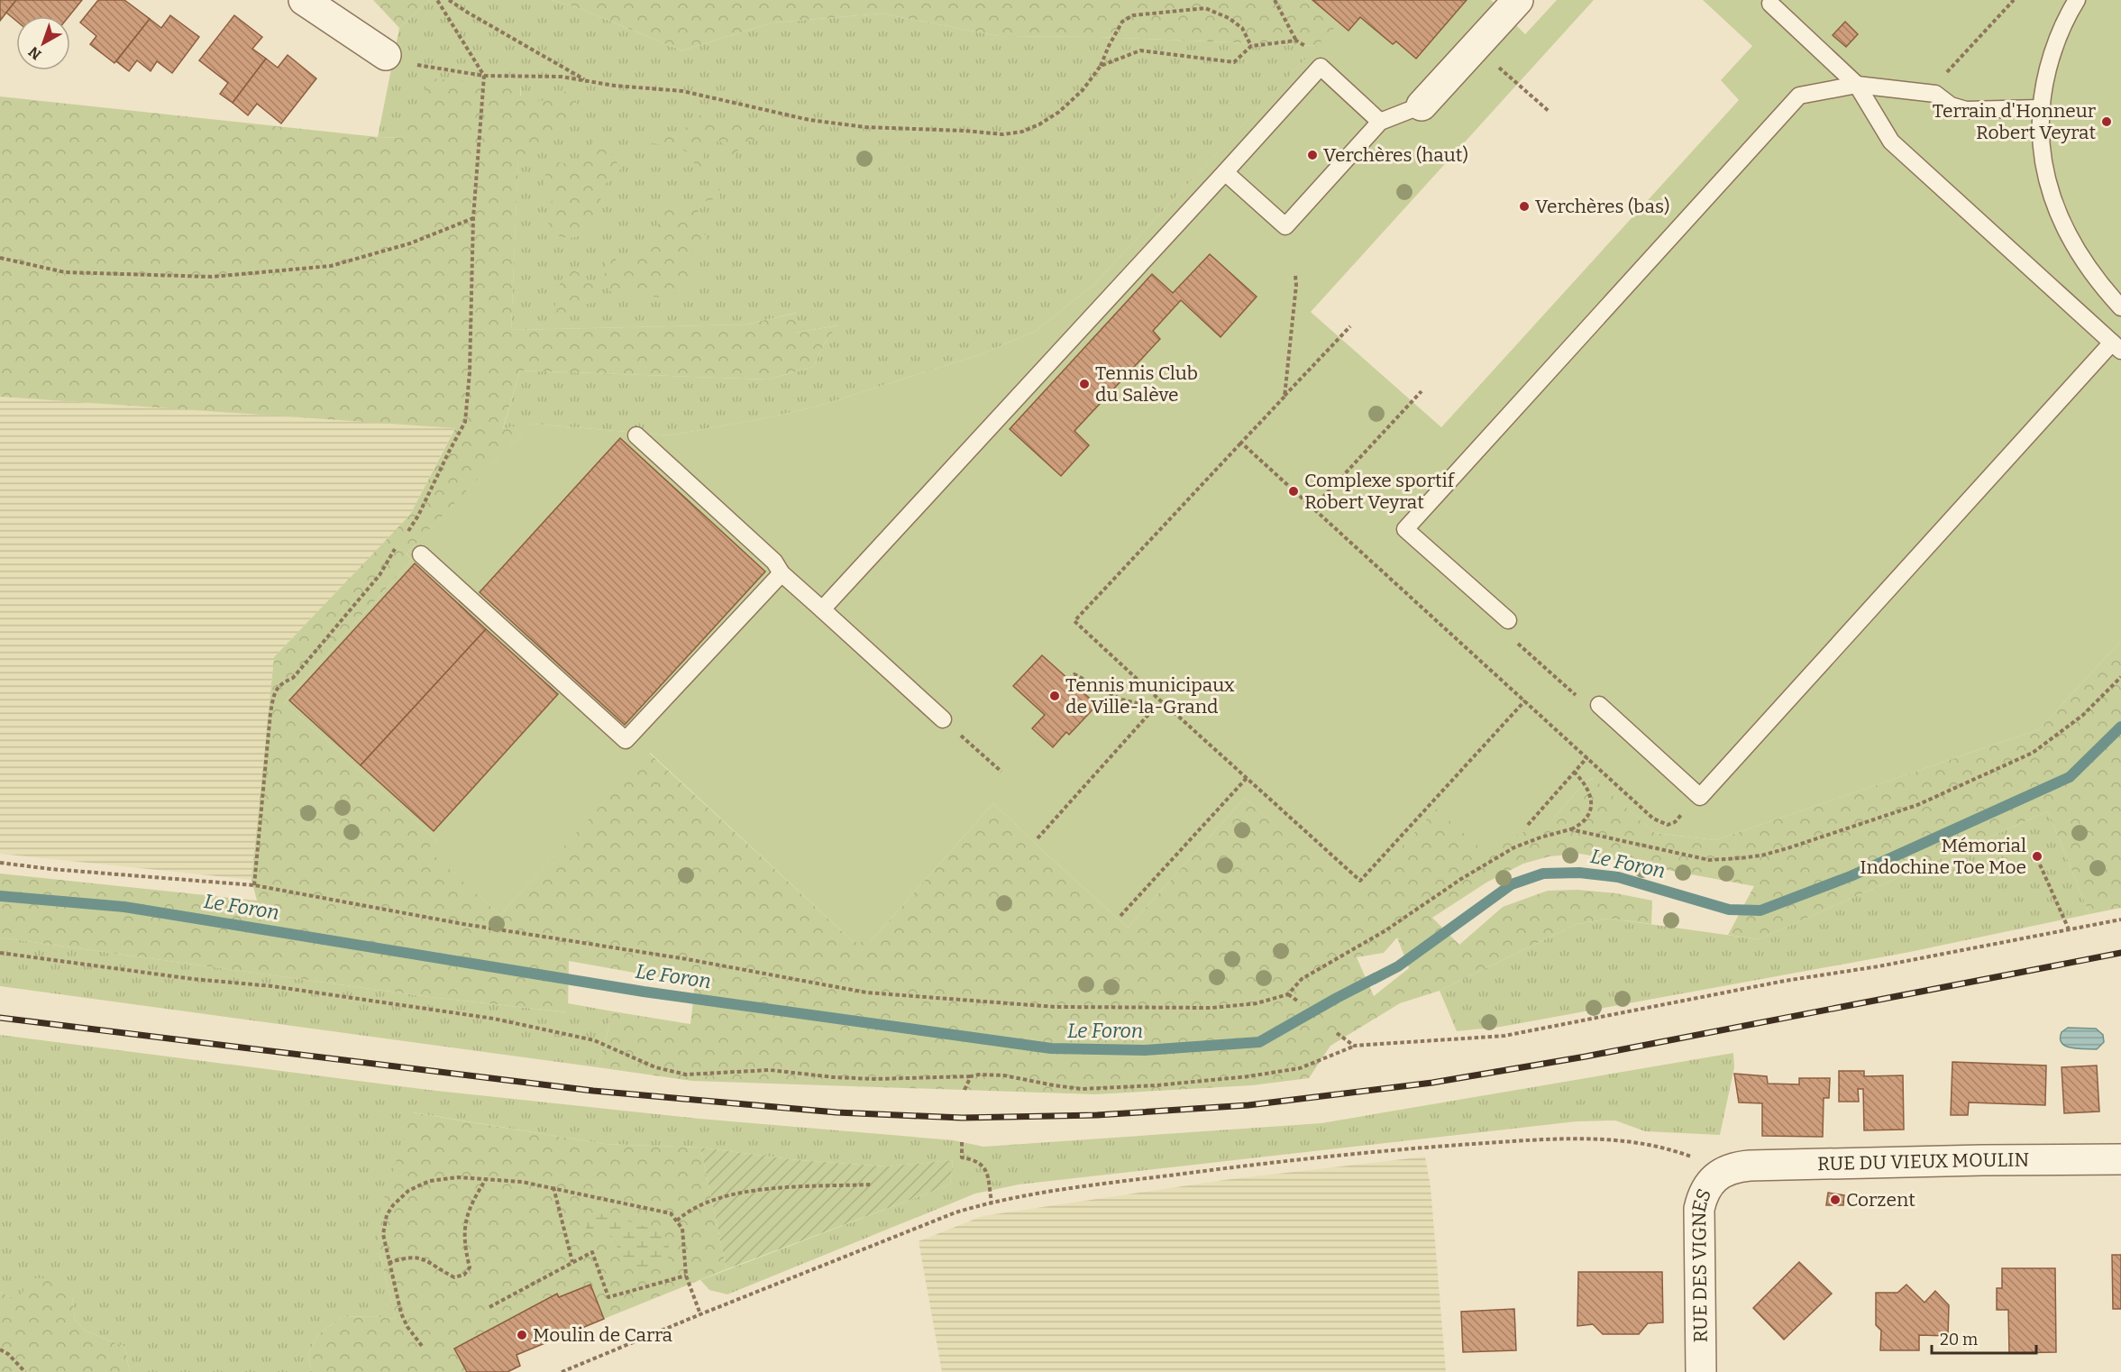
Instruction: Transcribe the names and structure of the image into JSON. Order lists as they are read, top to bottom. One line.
{"streets":{"street":["RUE DU VIEUX MOULIN","RUE DES VIGNES"]},"crossings":[["RUE DU VIEUX MOULIN","RUE DES VIGNES"]],"water":["Le Foron"],"places":["Terrain d'Honneur Robert Veyrat","Verchères (haut)","Verchères (bas)","Tennis Club du Salève","Complexe sportif Robert Veyrat","Tennis municipaux de Ville-la-Grand","Mémorial Indochine Toe Moe","Corzent","Moulin de Carra"],"scale_bar":"20 m","north":"bottom left"}
